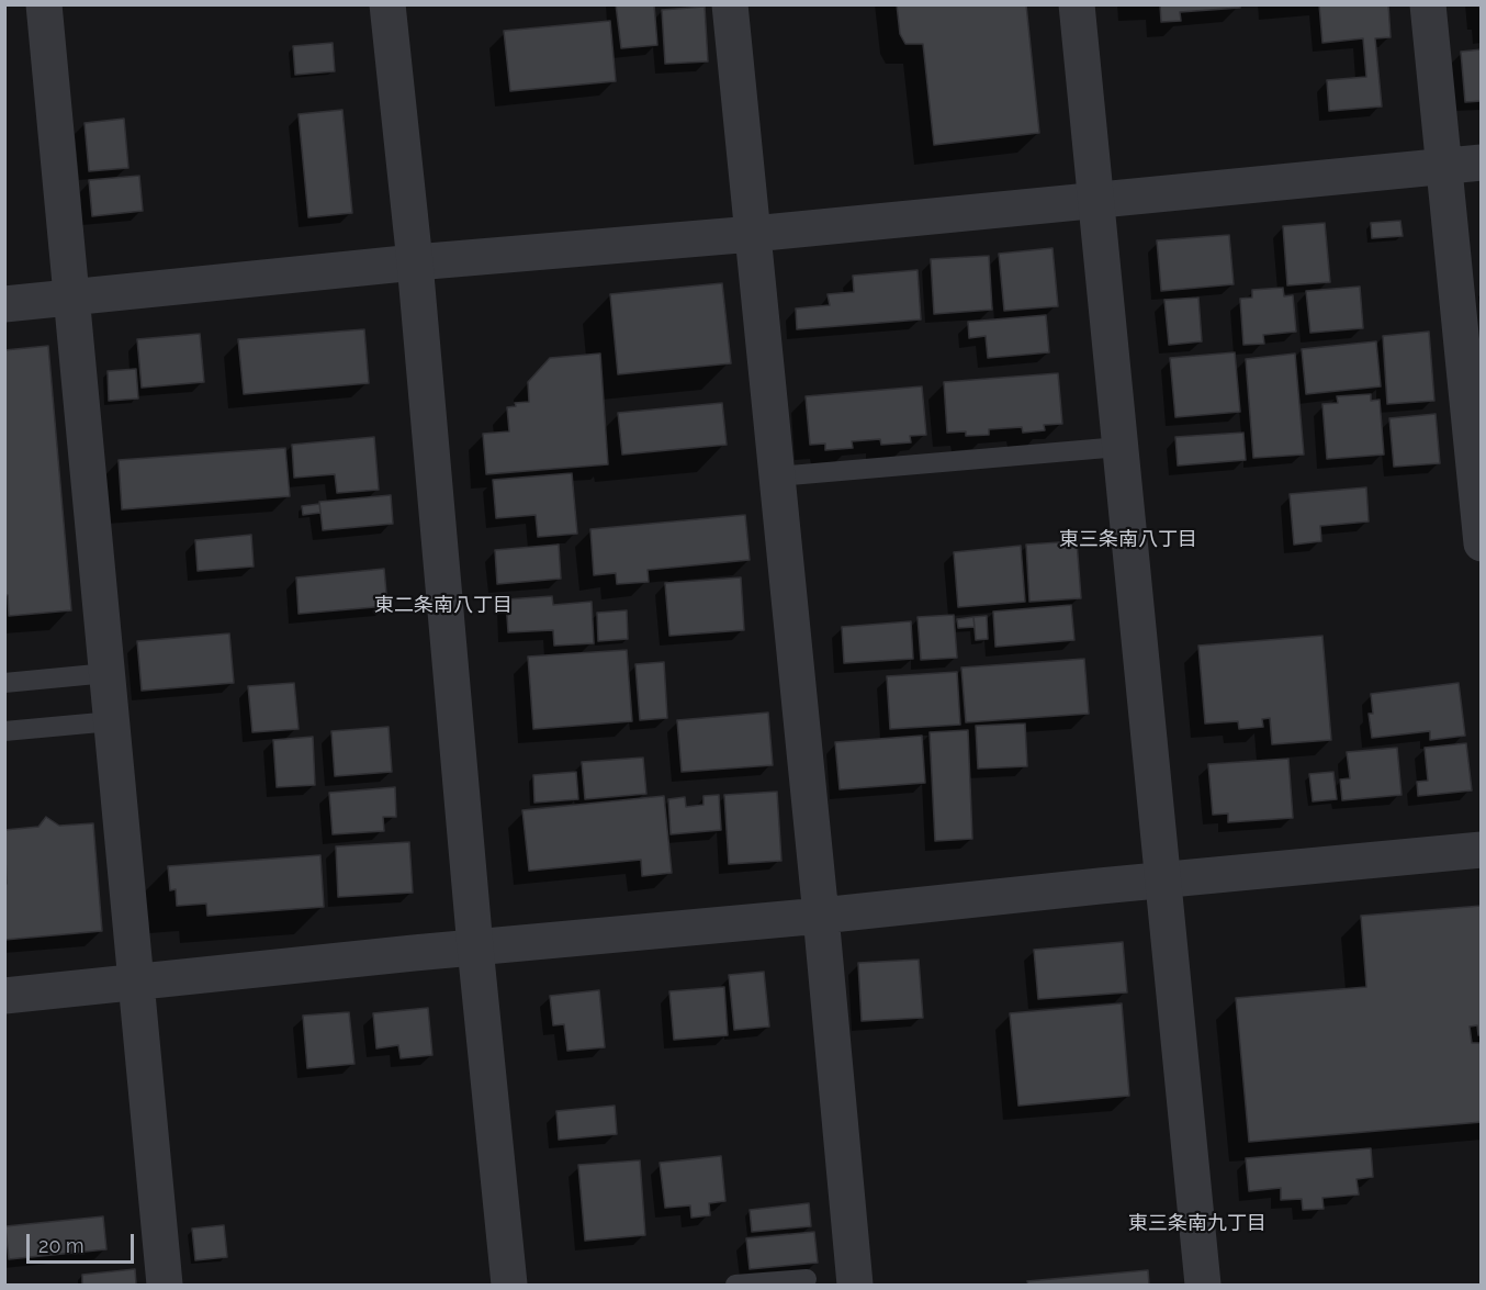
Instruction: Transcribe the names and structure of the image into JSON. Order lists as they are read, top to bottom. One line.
{"districts":["東三条南八丁目","東二条南八丁目","東三条南九丁目"],"scale_bar":"20 m"}
